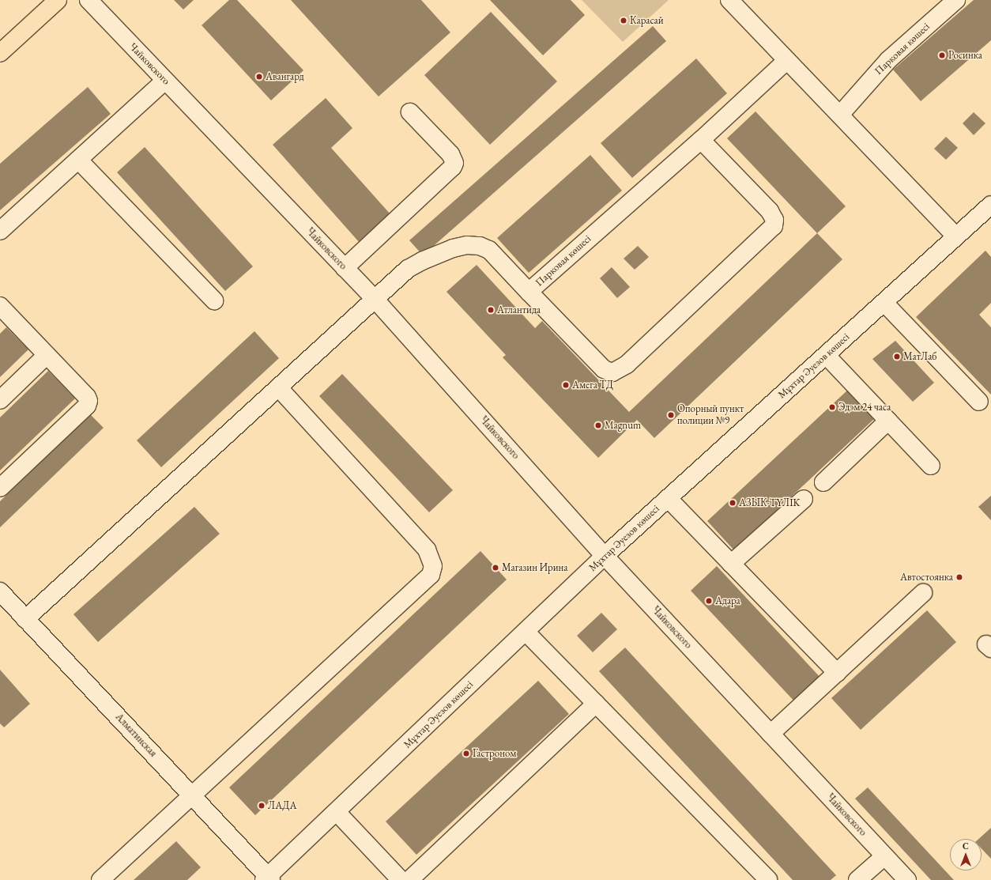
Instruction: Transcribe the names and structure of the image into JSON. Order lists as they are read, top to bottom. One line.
{"streets":{"street":["Парковая көшесі","Чайковского","Мұхтар Әуезов көшесі","Алматинская"]},"crossings":[["Парковая көшесі","Чайковского"],["Парковая көшесі","Алматинская"],["Чайковского","Мұхтар Әуезов көшесі"],["Мұхтар Әуезов көшесі","Алматинская"]],"places":["Карасай","Росинка","Авангард","Атлантида","МатЛаб","Амега ТД","Эдэм 24 часа","Опорный пункт полиции №9","Magnum","АЗЫК-TYЛIK","Магазин Ирина","Автостоянка","Адара","Гастроном","ЛАДА"],"north":"top"}
